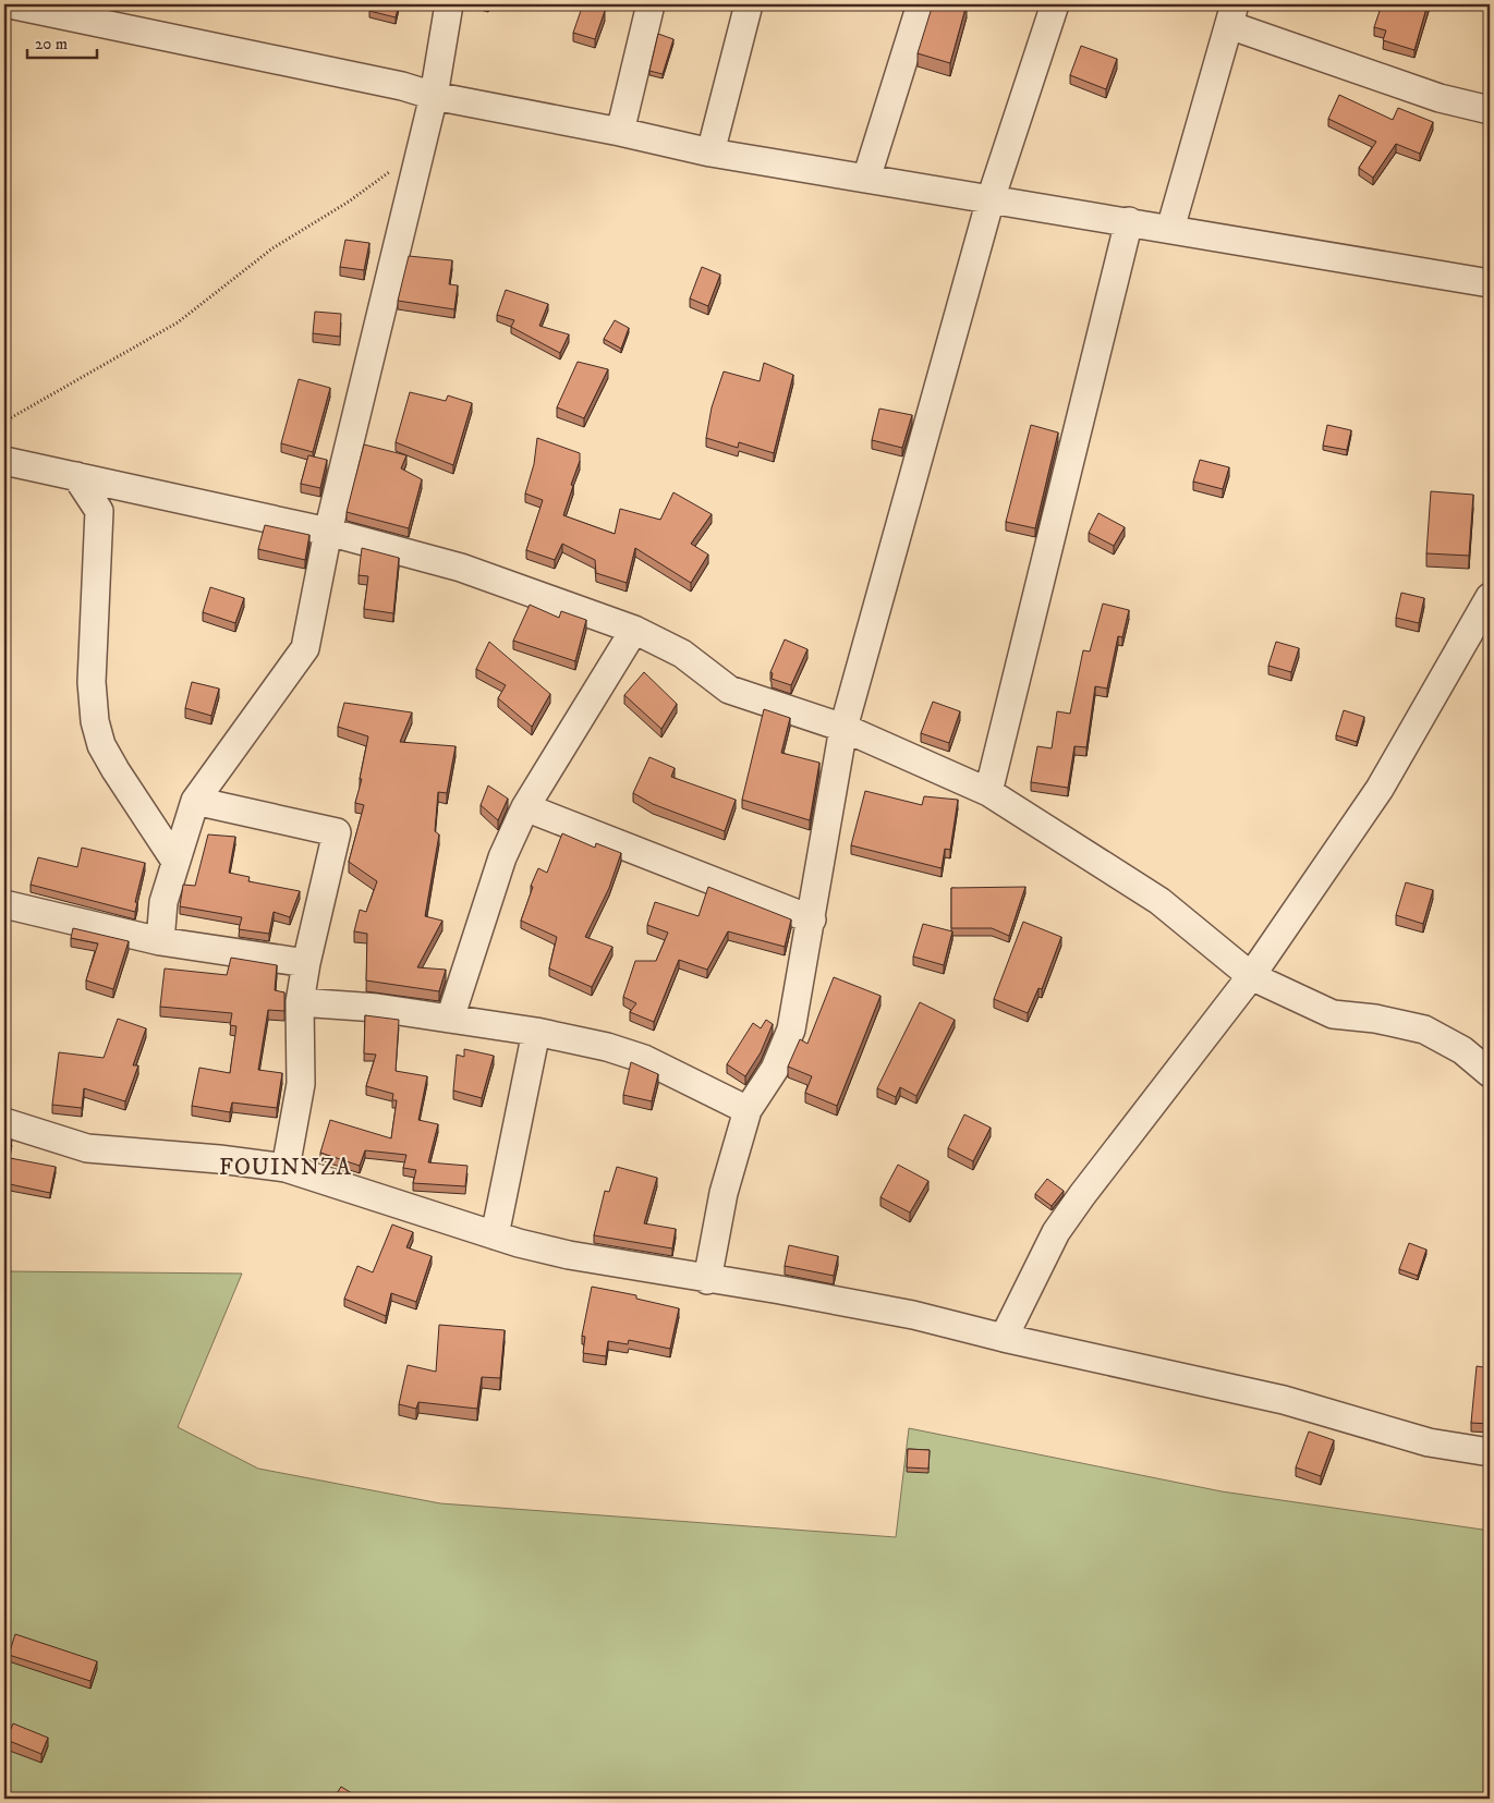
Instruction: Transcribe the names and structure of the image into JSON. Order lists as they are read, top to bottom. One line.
{"districts":["FOUINNZA"],"scale_bar":"20 m"}
